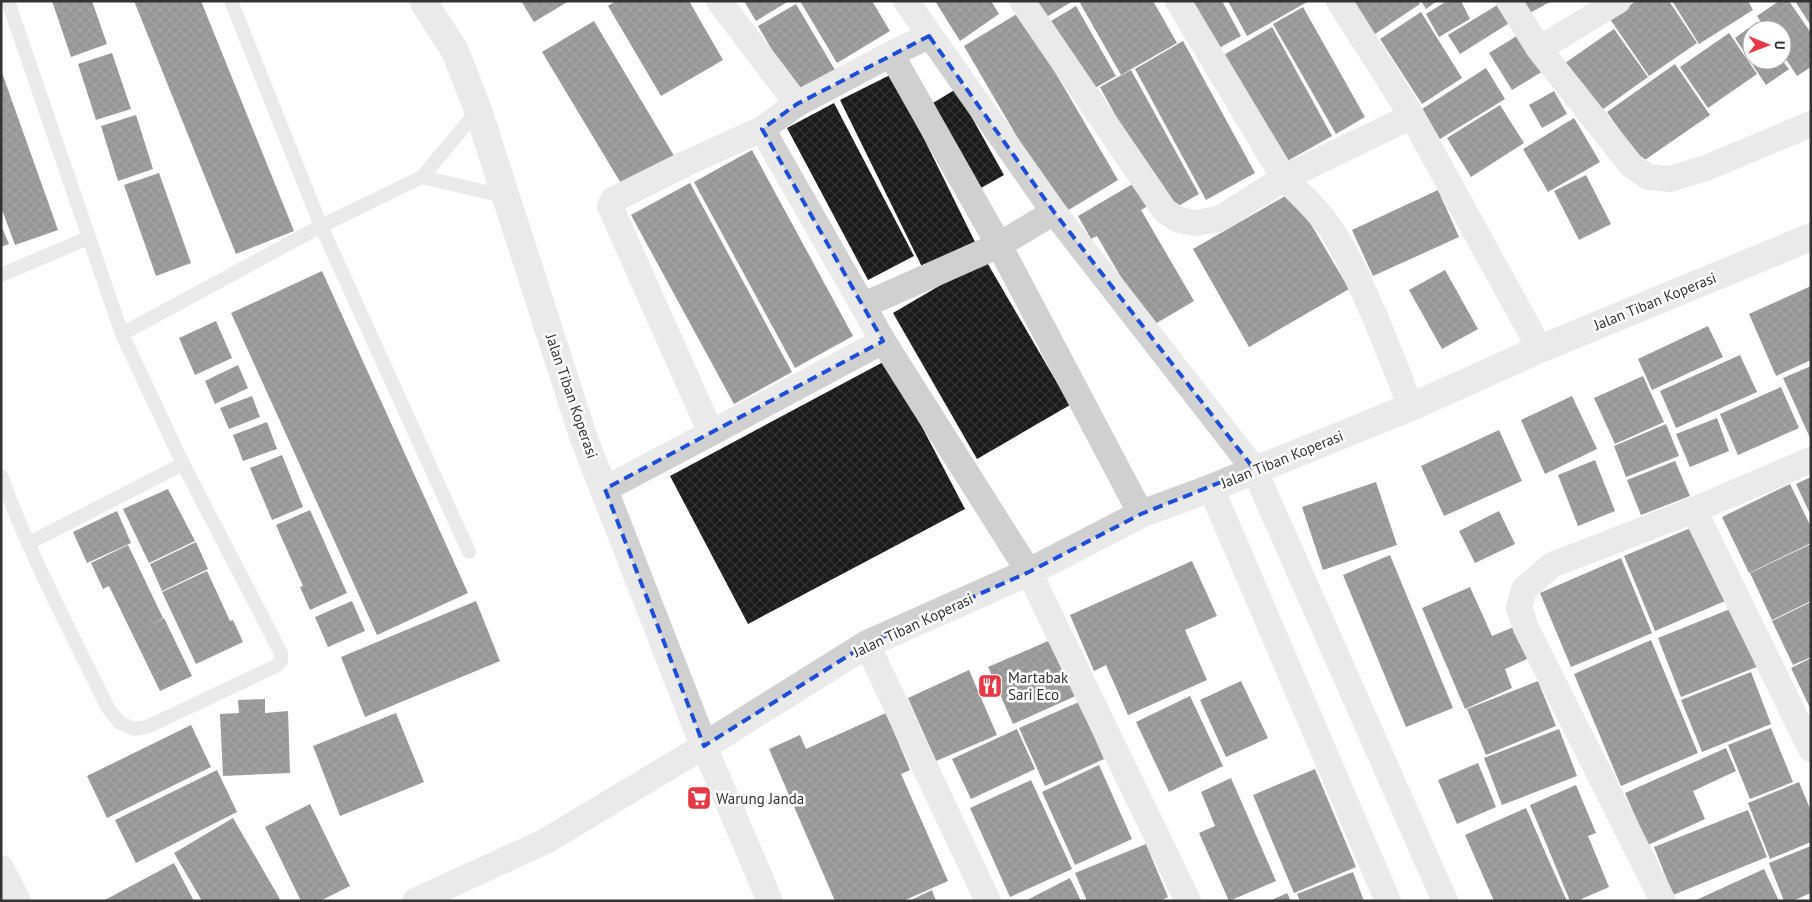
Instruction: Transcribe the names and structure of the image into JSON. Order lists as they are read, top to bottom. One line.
{"streets":{"street":["Jalan Tiban Koperasi"]},"places":{"restaurant":["Martabak Sari Eco"],"supermarket":["Warung Janda"]},"north":"right"}
